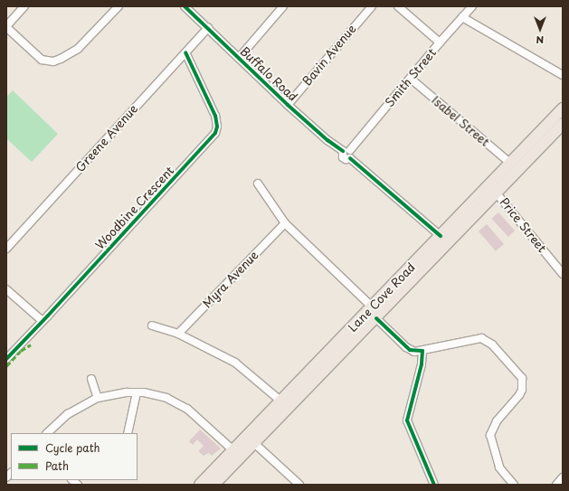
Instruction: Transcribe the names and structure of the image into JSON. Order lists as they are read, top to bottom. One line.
{"streets":{"highway":["Lane Cove Road"],"street":["Bavin Avenue","Buffalo Road","Smith Street","Isabel Street","Greene Avenue","Woodbine Crescent","Price Street","Myra Avenue"]},"crossings":[["Bavin Avenue","Buffalo Road"],["Buffalo Road","Smith Street"],["Buffalo Road","Greene Avenue"],["Buffalo Road","Lane Cove Road"],["Smith Street","Isabel Street"],["Isabel Street","Lane Cove Road"],["Greene Avenue","Woodbine Crescent"],["Price Street","Lane Cove Road"]],"legend":["Cycle path","Path"],"north":"bottom"}
